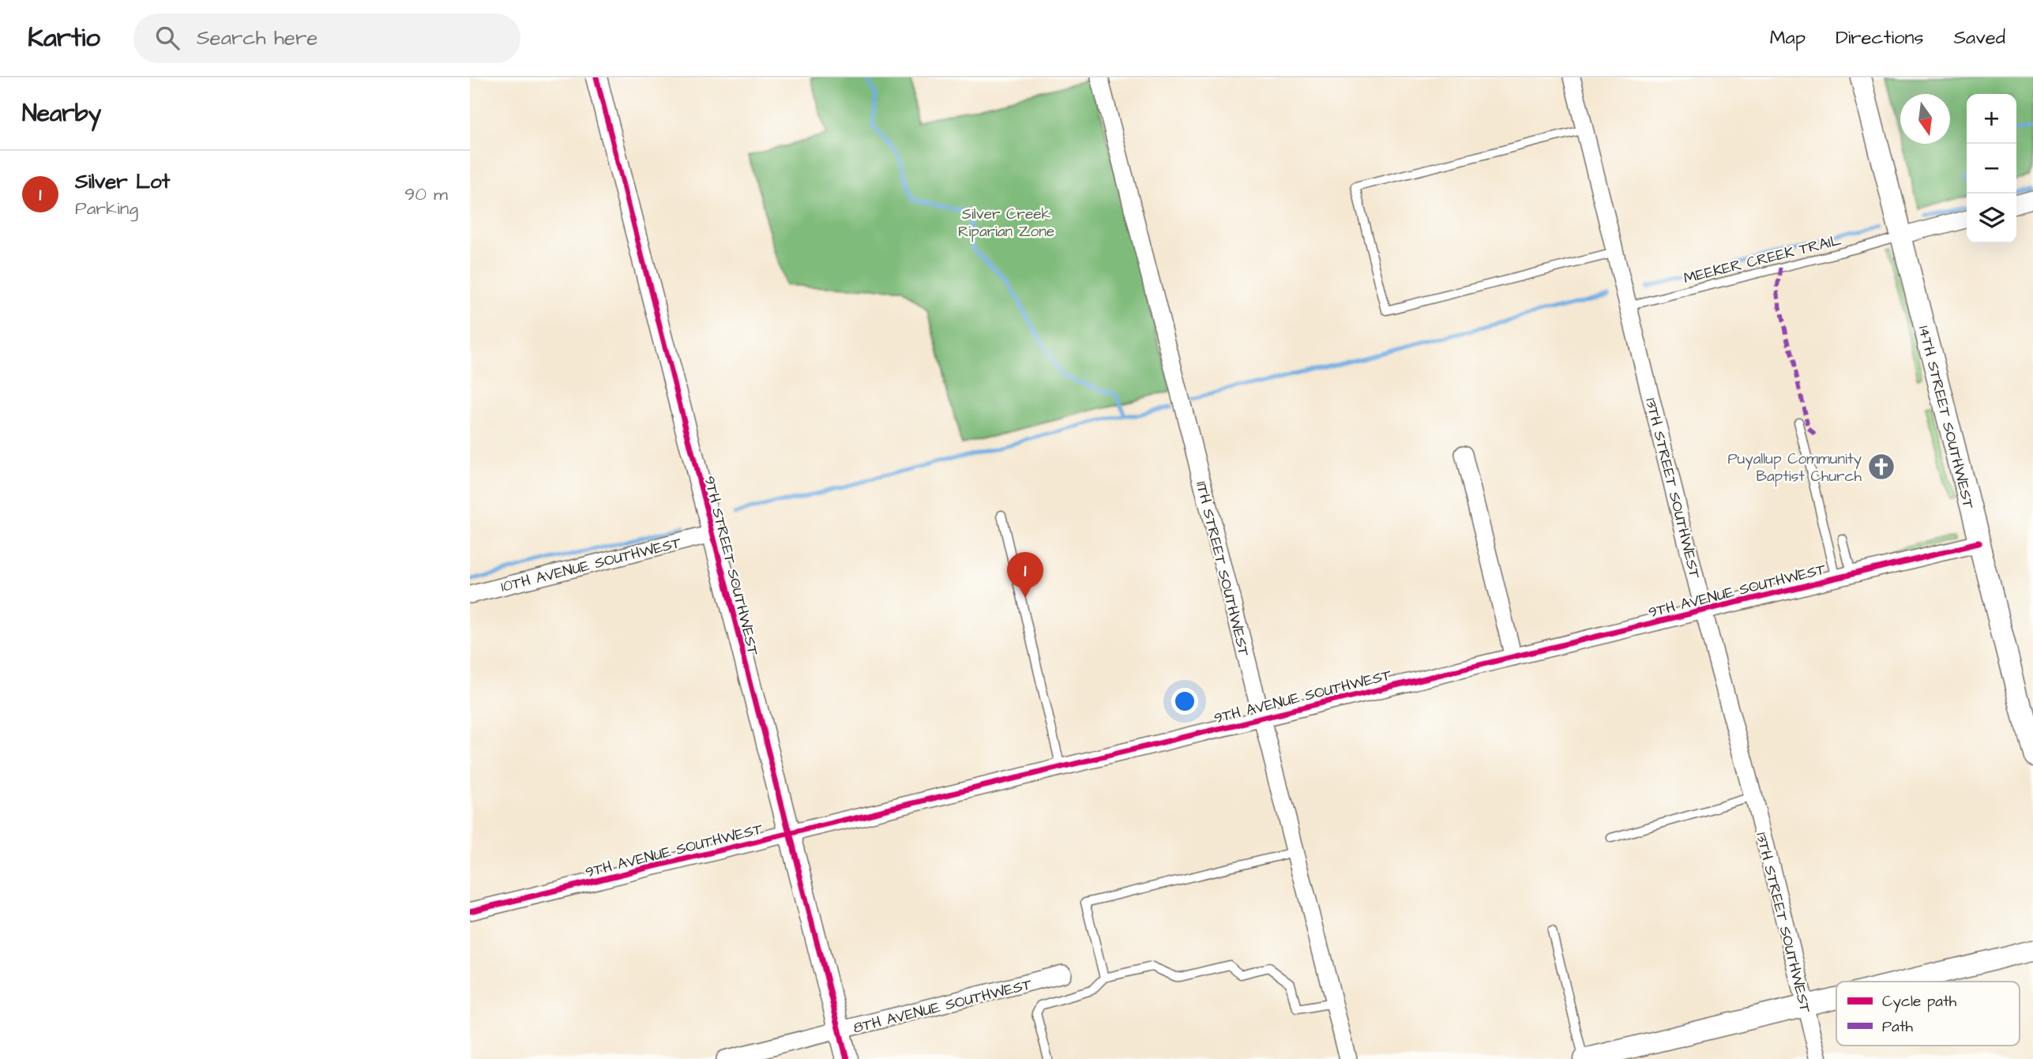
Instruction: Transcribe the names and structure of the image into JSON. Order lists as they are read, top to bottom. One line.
{"streets":{"street":["14TH STREET SOUTHWEST","13TH STREET SOUTHWEST","10TH AVENUE SOUTHWEST","9TH STREET SOUTHWEST","11TH STREET SOUTHWEST","9TH AVENUE SOUTHWEST","8TH AVENUE SOUTHWEST"],"lane":["MEEKER CREEK TRAIL"]},"crossings":[["MEEKER CREEK TRAIL","14TH STREET SOUTHWEST"],["MEEKER CREEK TRAIL","13TH STREET SOUTHWEST"],["14TH STREET SOUTHWEST","9TH AVENUE SOUTHWEST"],["13TH STREET SOUTHWEST","9TH AVENUE SOUTHWEST"],["10TH AVENUE SOUTHWEST","9TH STREET SOUTHWEST"],["9TH STREET SOUTHWEST","9TH AVENUE SOUTHWEST"],["9TH STREET SOUTHWEST","8TH AVENUE SOUTHWEST"],["11TH STREET SOUTHWEST","9TH AVENUE SOUTHWEST"]],"parks":["Silver Creek Riparian Zone"],"places":{"church":["Puyallup Community Baptist Church"]},"legend":["Cycle path","Path"],"north":"bottom","page":{"header":"Kartio","search":"Search here","nav":["Map","Directions","Saved"],"heading":"Nearby","map_buttons":["+","−"],"list":[{"mark":"1","name":"Silver Lot","note":"Parking","value":"90 m"}],"pins":"1"}}
